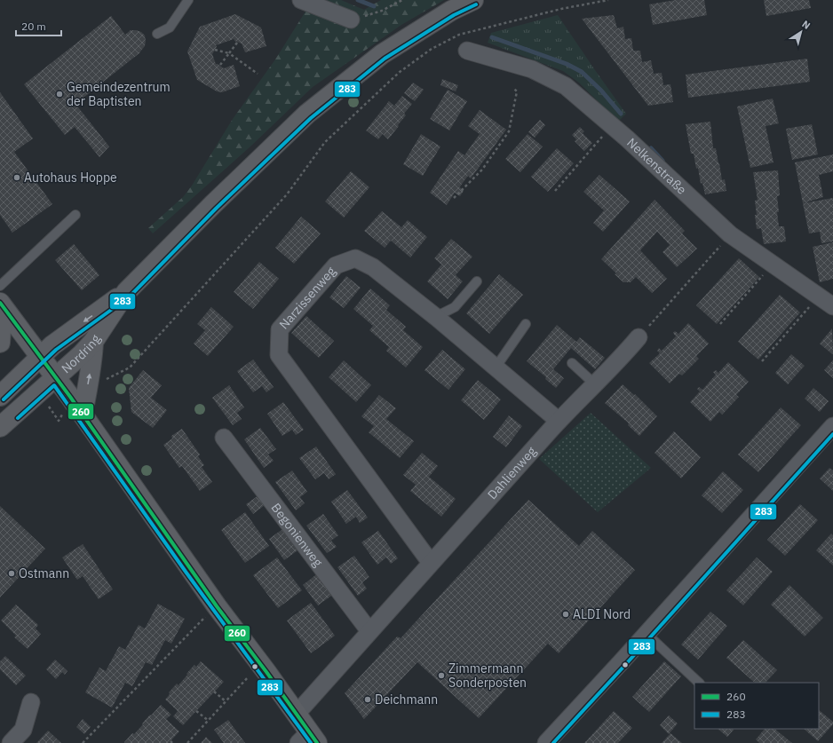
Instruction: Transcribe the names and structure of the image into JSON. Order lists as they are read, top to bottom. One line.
{"streets":{"main road":["Nordring"],"street":["Nelkenstraße","Narzissenweg","Dahlienweg","Begonienweg"]},"crossings":[["Narzissenweg","Dahlienweg"],["Dahlienweg","Begonienweg"]],"places":["Gemeindezentrum der Baptisten","Autohaus Hoppe","Ostmann","ALDI Nord","Zimmermann Sonderposten","Deichmann"],"lines":["transit line 283","transit line 260"],"legend":["260","283"],"scale_bar":"20 m","north":"top right"}
